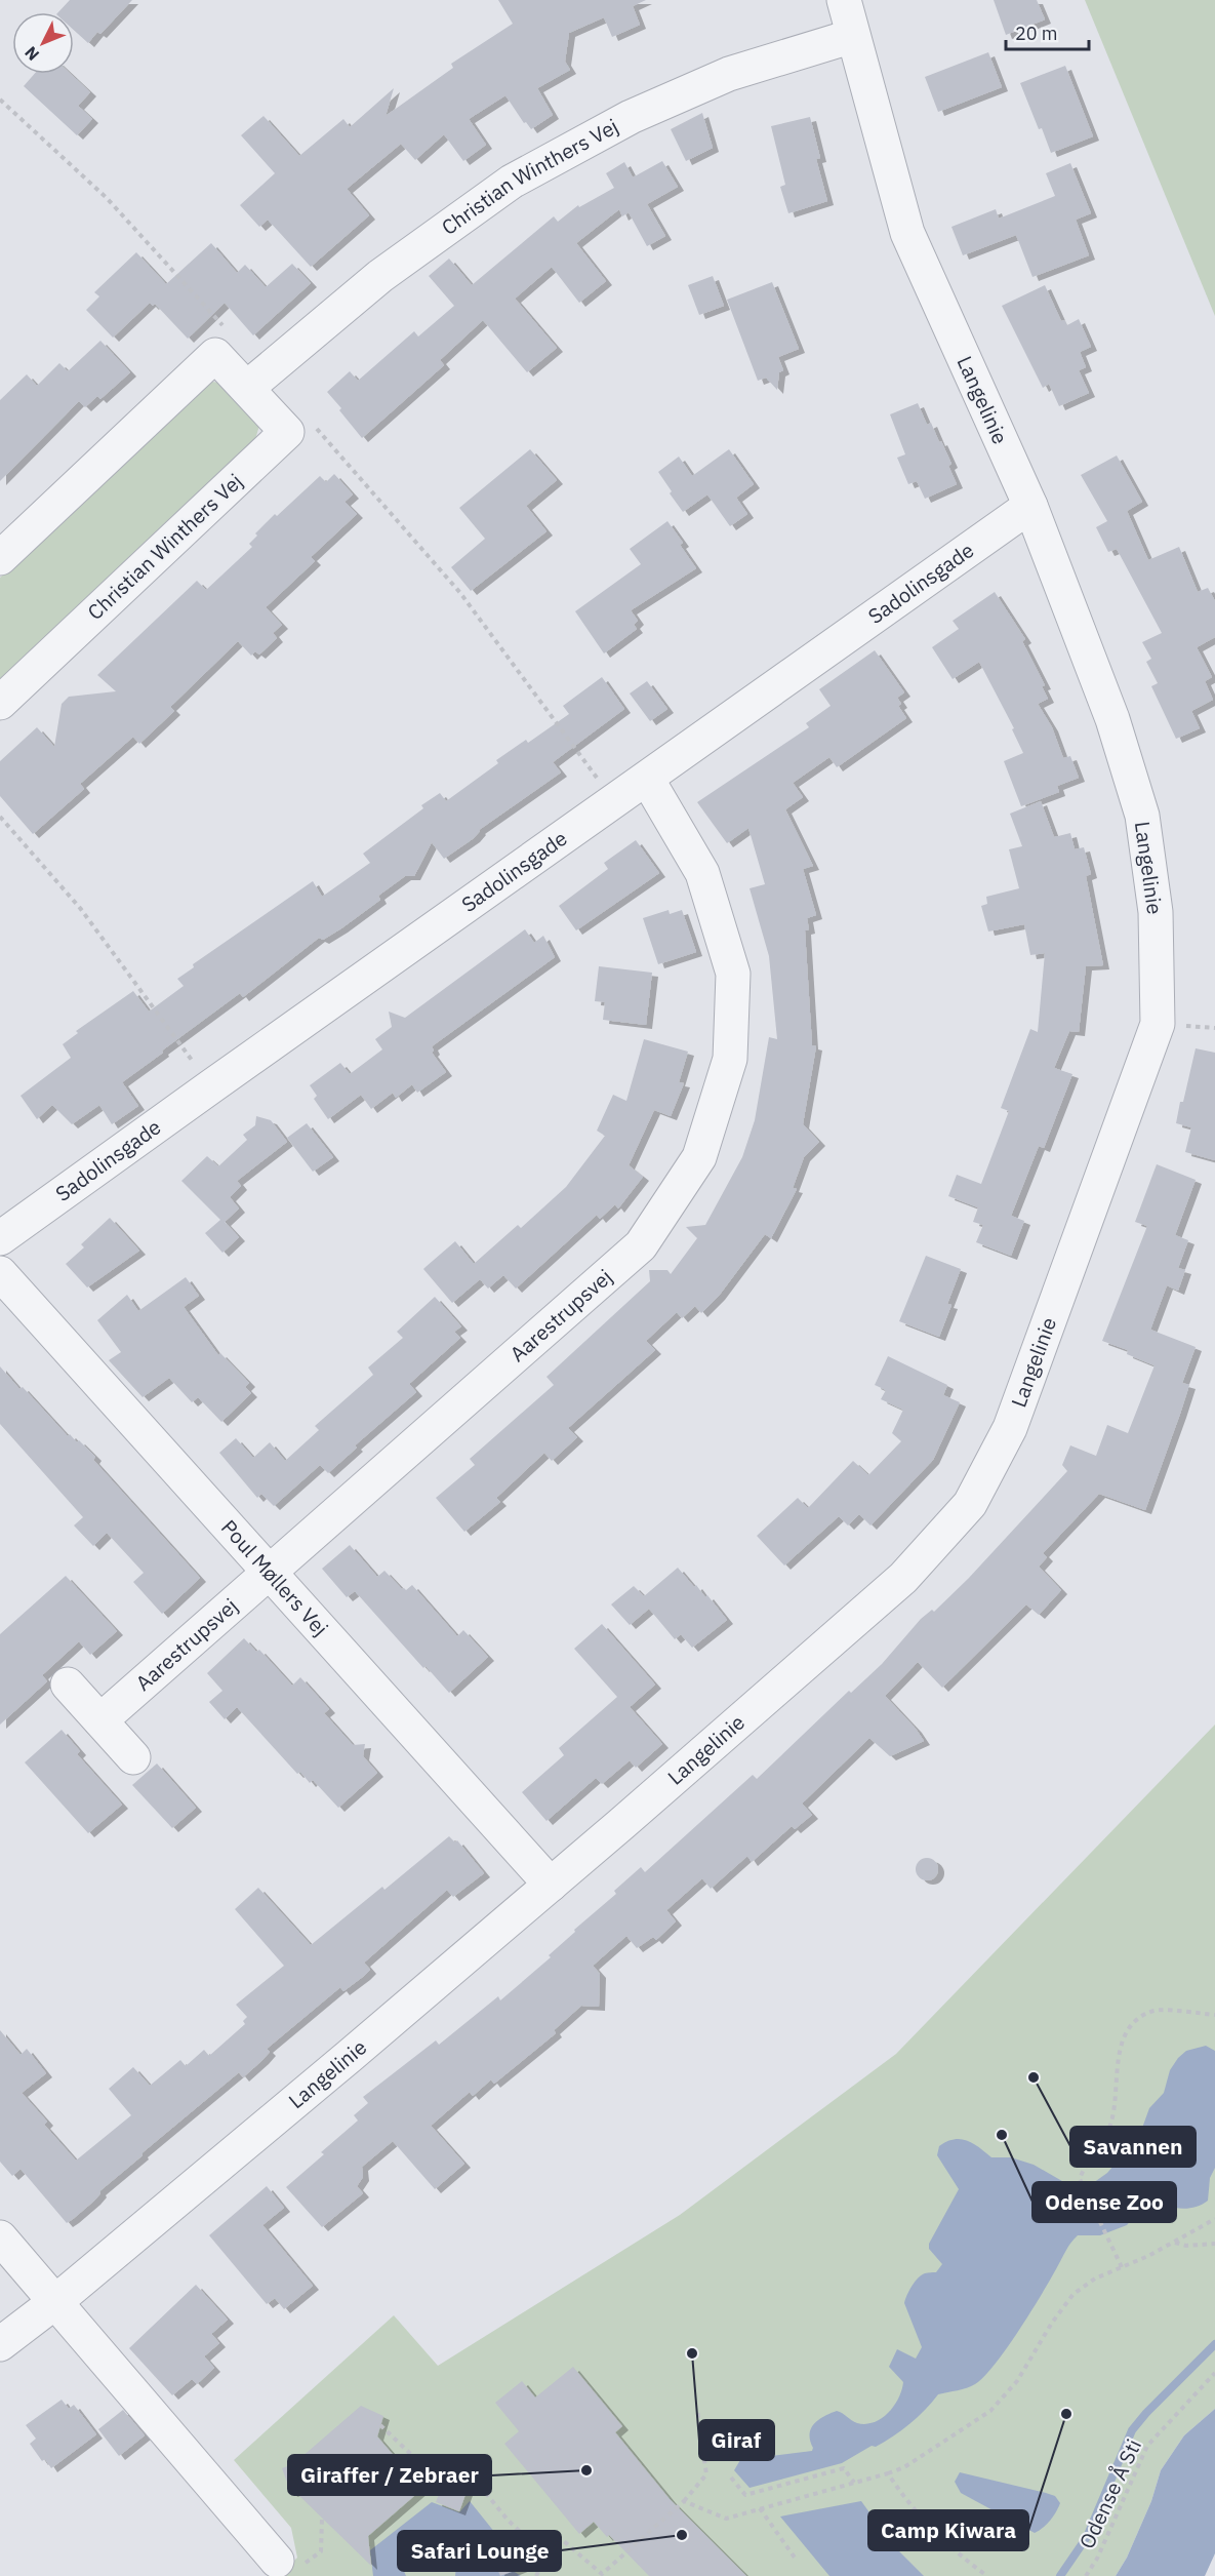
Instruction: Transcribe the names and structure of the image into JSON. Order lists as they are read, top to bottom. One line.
{"streets":{"street":["Christian Winthers Vej","Langelinie","Sadolinsgade","Aarestrupsvej","Poul Møllers Vej"],"path":["Odense Å Sti"]},"crossings":[["Christian Winthers Vej","Langelinie"],["Langelinie","Sadolinsgade"],["Langelinie","Poul Møllers Vej"],["Sadolinsgade","Aarestrupsvej"],["Aarestrupsvej","Poul Møllers Vej"]],"places":["Savannen","Odense Zoo","Giraf","Camp Kiwara","Giraffer / Zebraer","Safari Lounge"],"scale_bar":"20 m","north":"bottom left"}
